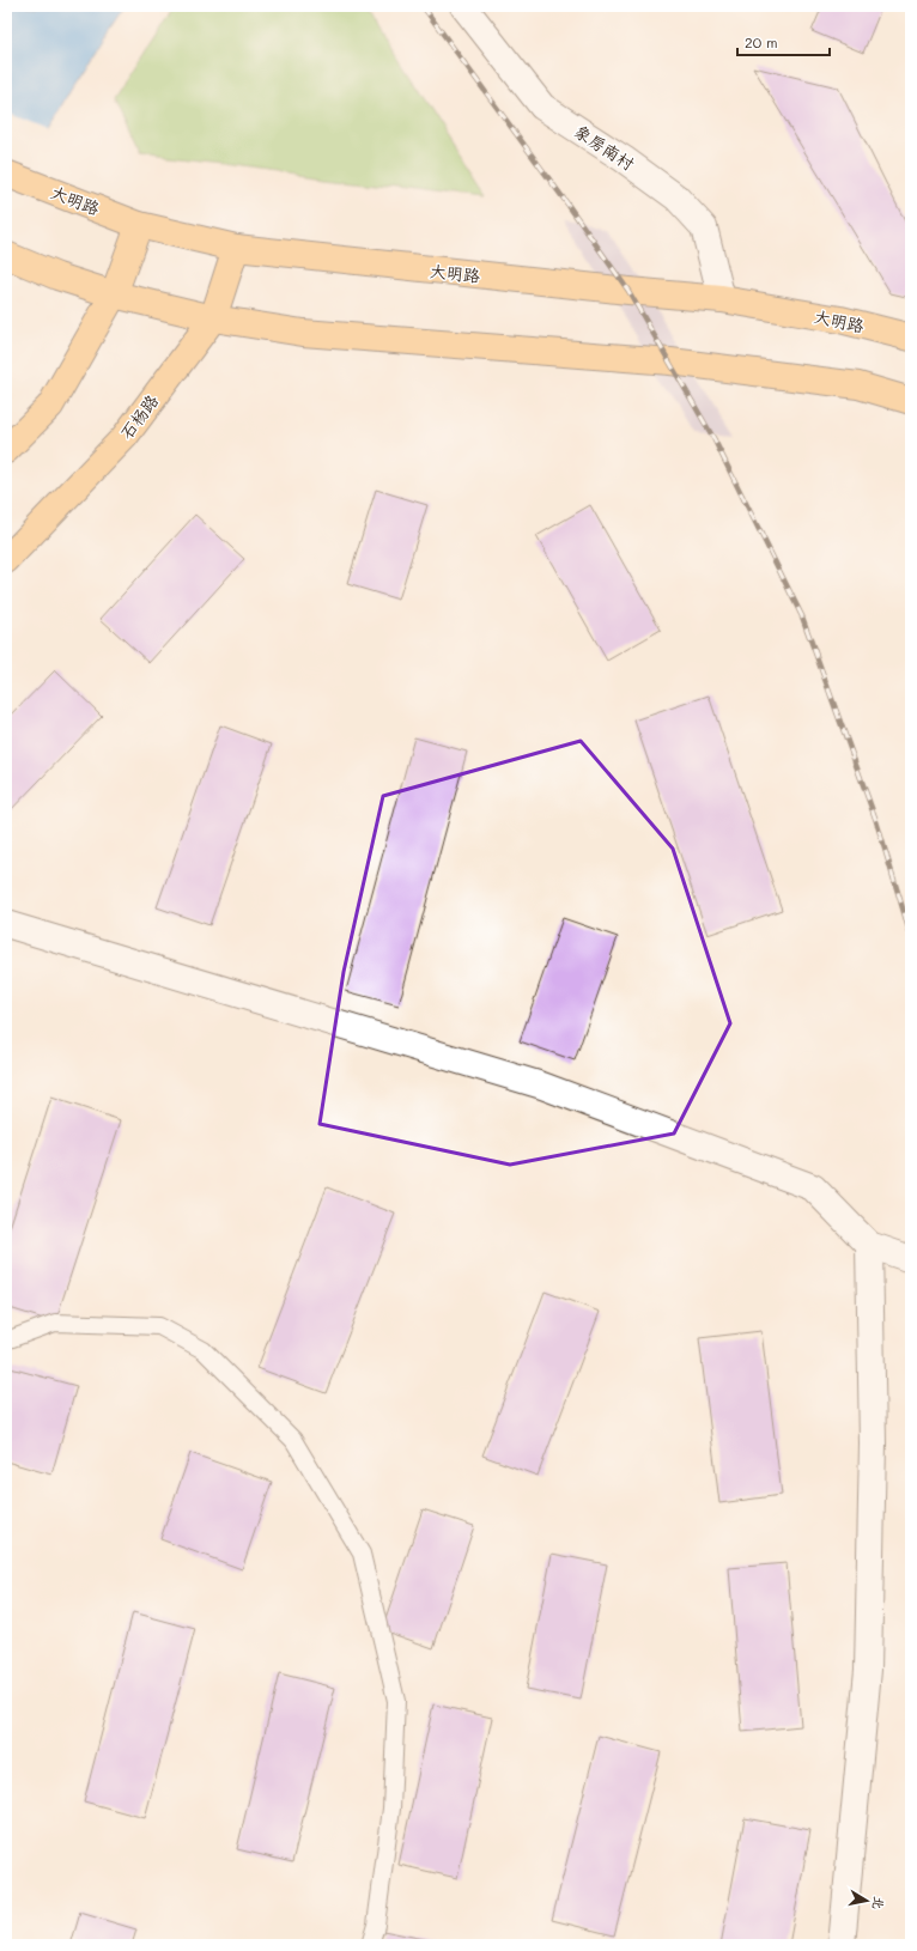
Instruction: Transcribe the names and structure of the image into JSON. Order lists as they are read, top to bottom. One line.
{"streets":{"main road":["大明路","石杨路"],"street":["象房南村"]},"crossings":[["象房南村","大明路"],["大明路","石杨路"]],"scale_bar":"20 m","north":"right"}
